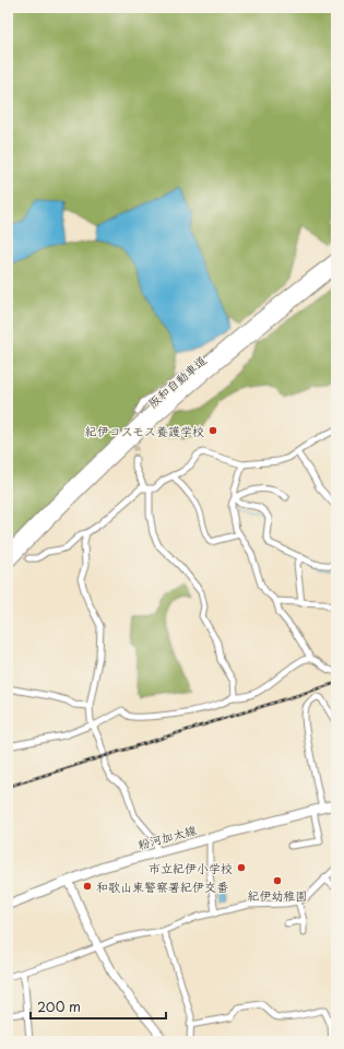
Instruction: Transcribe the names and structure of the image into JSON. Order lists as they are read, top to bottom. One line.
{"streets":{"highway":["阪和自動車道"],"main road":["粉河加太線"]},"places":["紀伊コスモス養護学校","市立紀伊小学校","紀伊幼稚園","和歌山東警察署紀伊交番"],"scale_bar":"200 m"}
